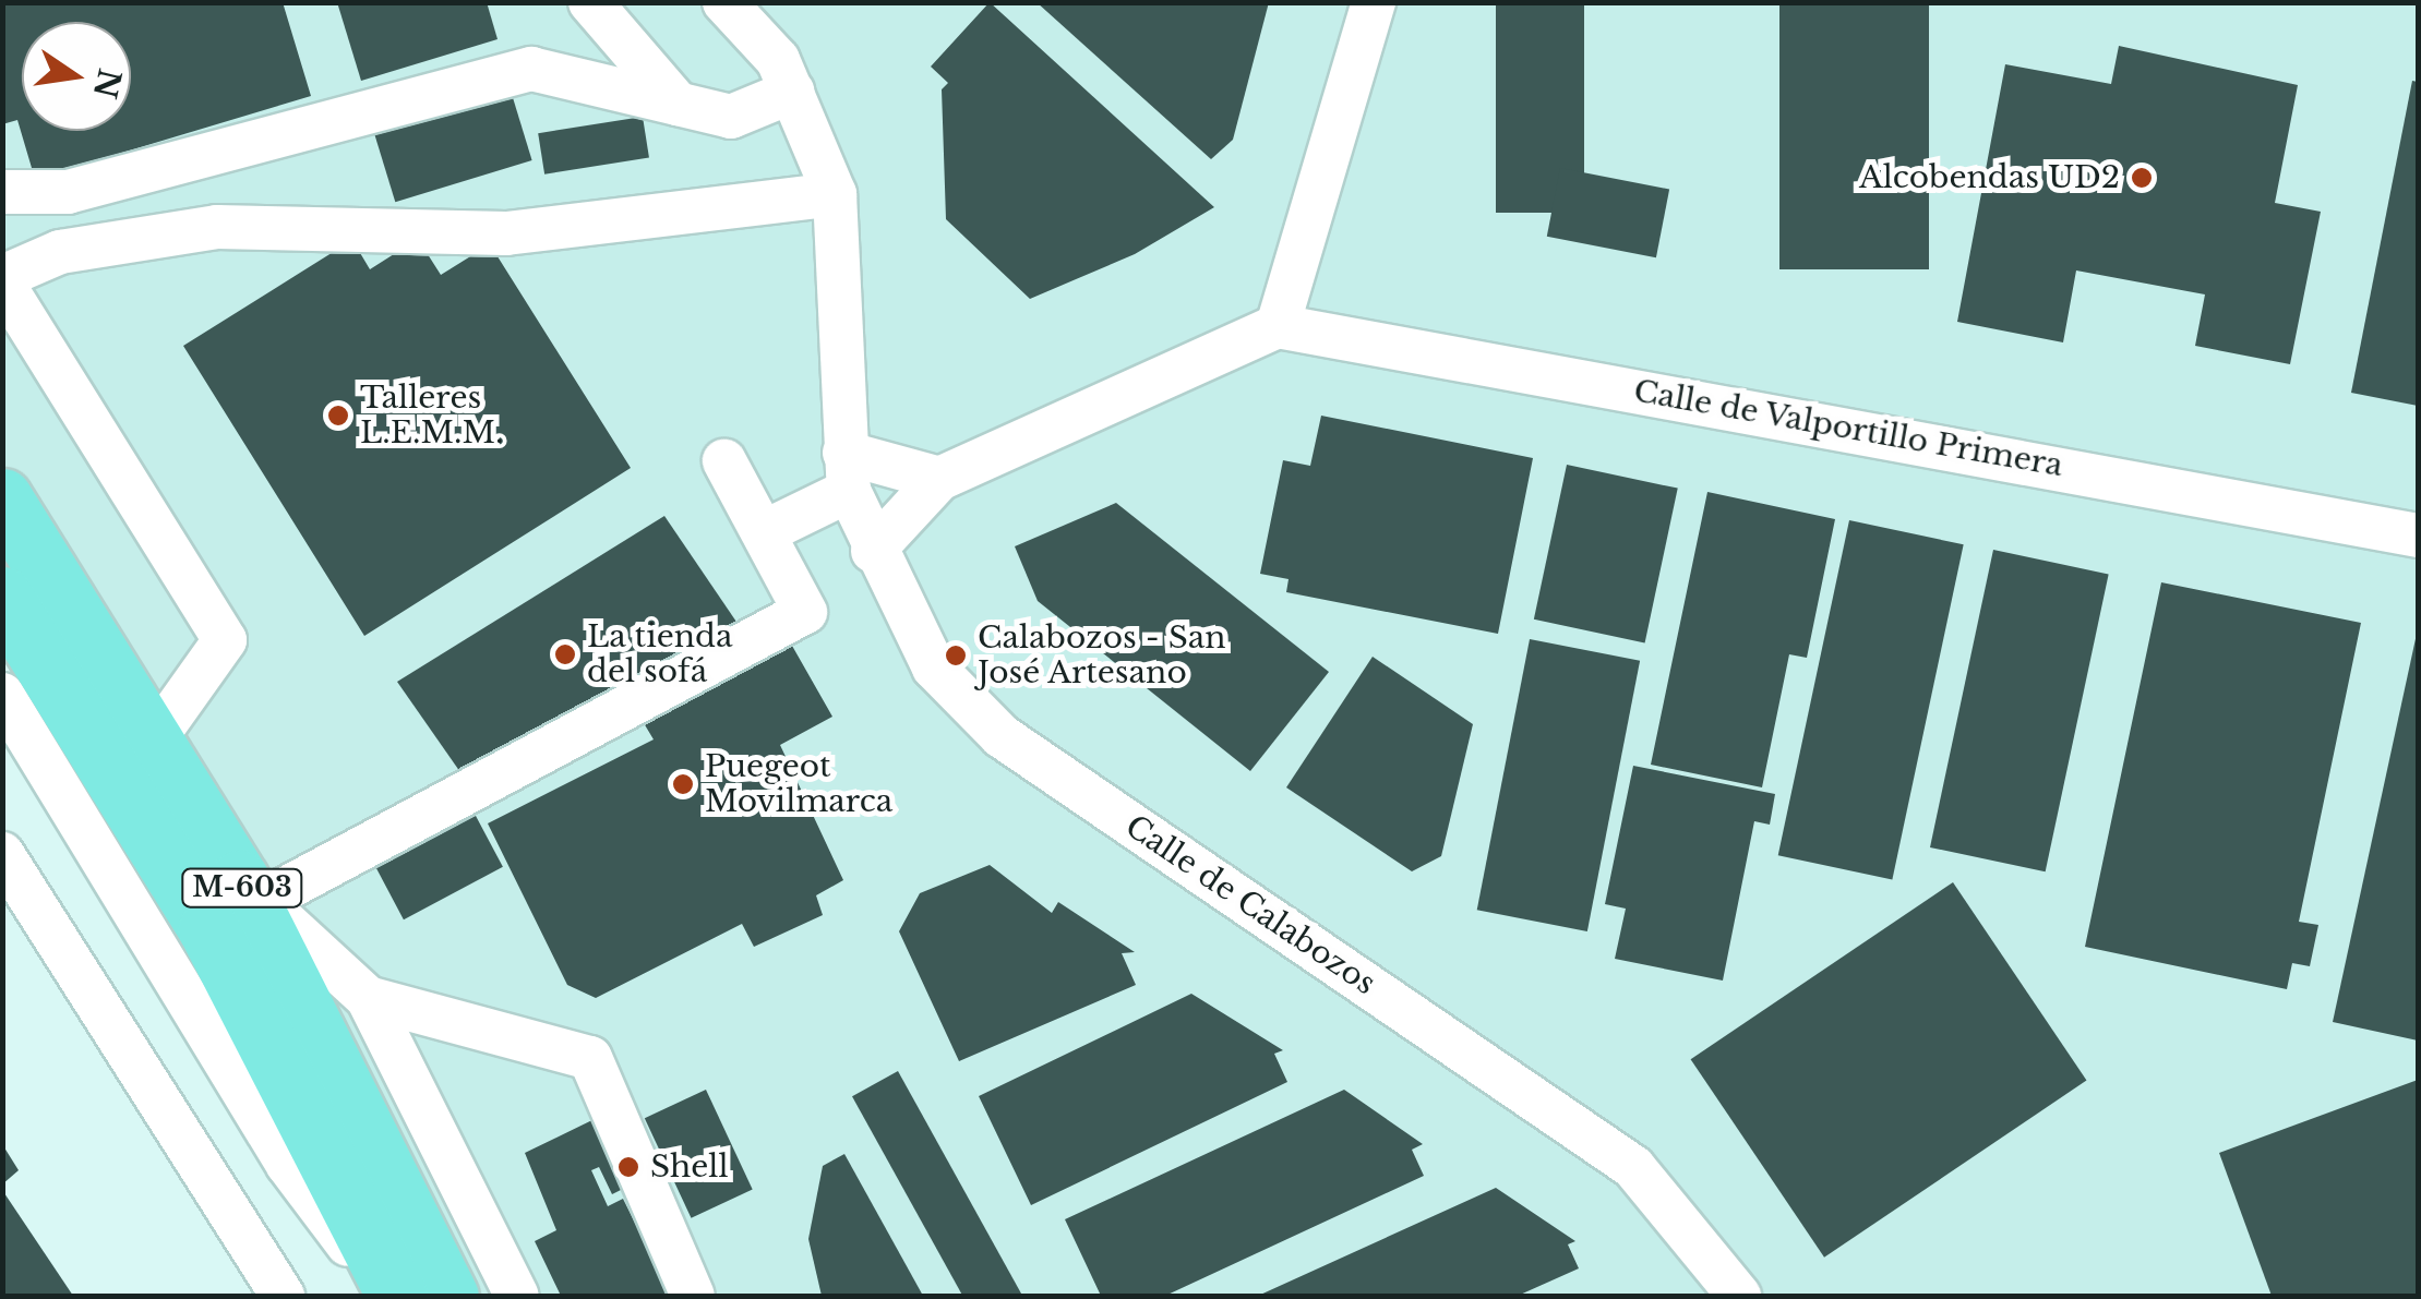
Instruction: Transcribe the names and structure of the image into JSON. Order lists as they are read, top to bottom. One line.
{"streets":{"highway":["M-603"],"street":["Calle de Valportillo Primera","Calle de Calabozos"]},"places":["Alcobendas UD2","Talleres L.E.M.M.","La tienda del sofá","Calabozos - San José Artesano","Puegeot Movilmarca","Shell"],"north":"right"}
